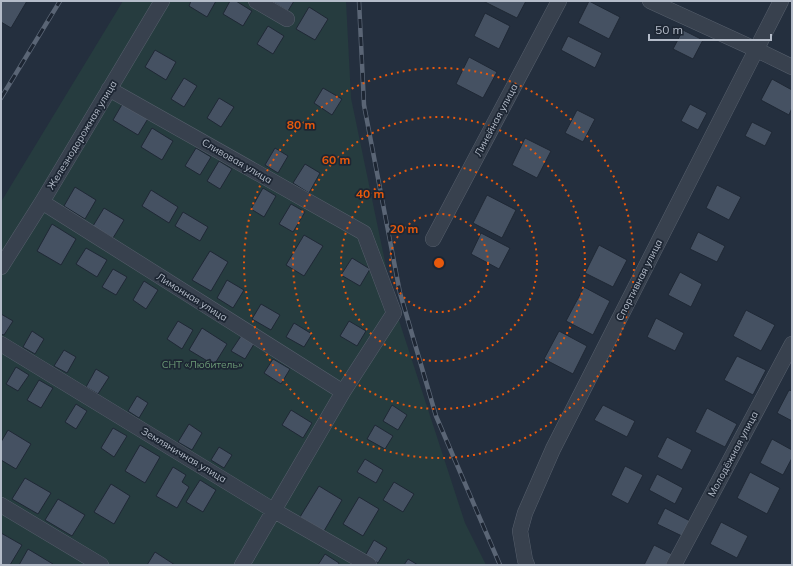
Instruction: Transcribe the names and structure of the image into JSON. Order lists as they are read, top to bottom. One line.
{"streets":{"street":["Линейная улица","Железнодорожная улица","Сливовая улица","Спортивная улица","Лимонная улица","Молодёжная улица","Земляничная улица"]},"crossings":[["Железнодорожная улица","Сливовая улица"],["Железнодорожная улица","Лимонная улица"],["Сливовая улица","Лимонная улица"]],"parks":["СНТ «Любитель»"],"scale_bar":"50 m","rings":["80 m","60 m","40 m","20 m"]}
